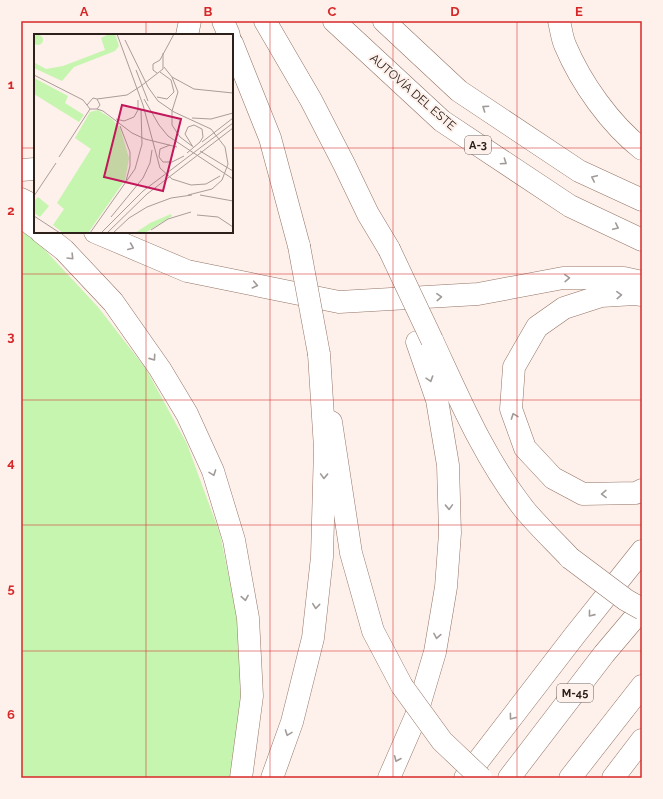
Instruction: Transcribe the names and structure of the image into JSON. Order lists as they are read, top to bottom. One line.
{"streets":{"main road":["AUTOVÍA DEL ESTE","A-3","M-45"]},"grid":{"columns":["A","B","C","D","E"],"rows":["1","2","3","4","5","6"]}}
